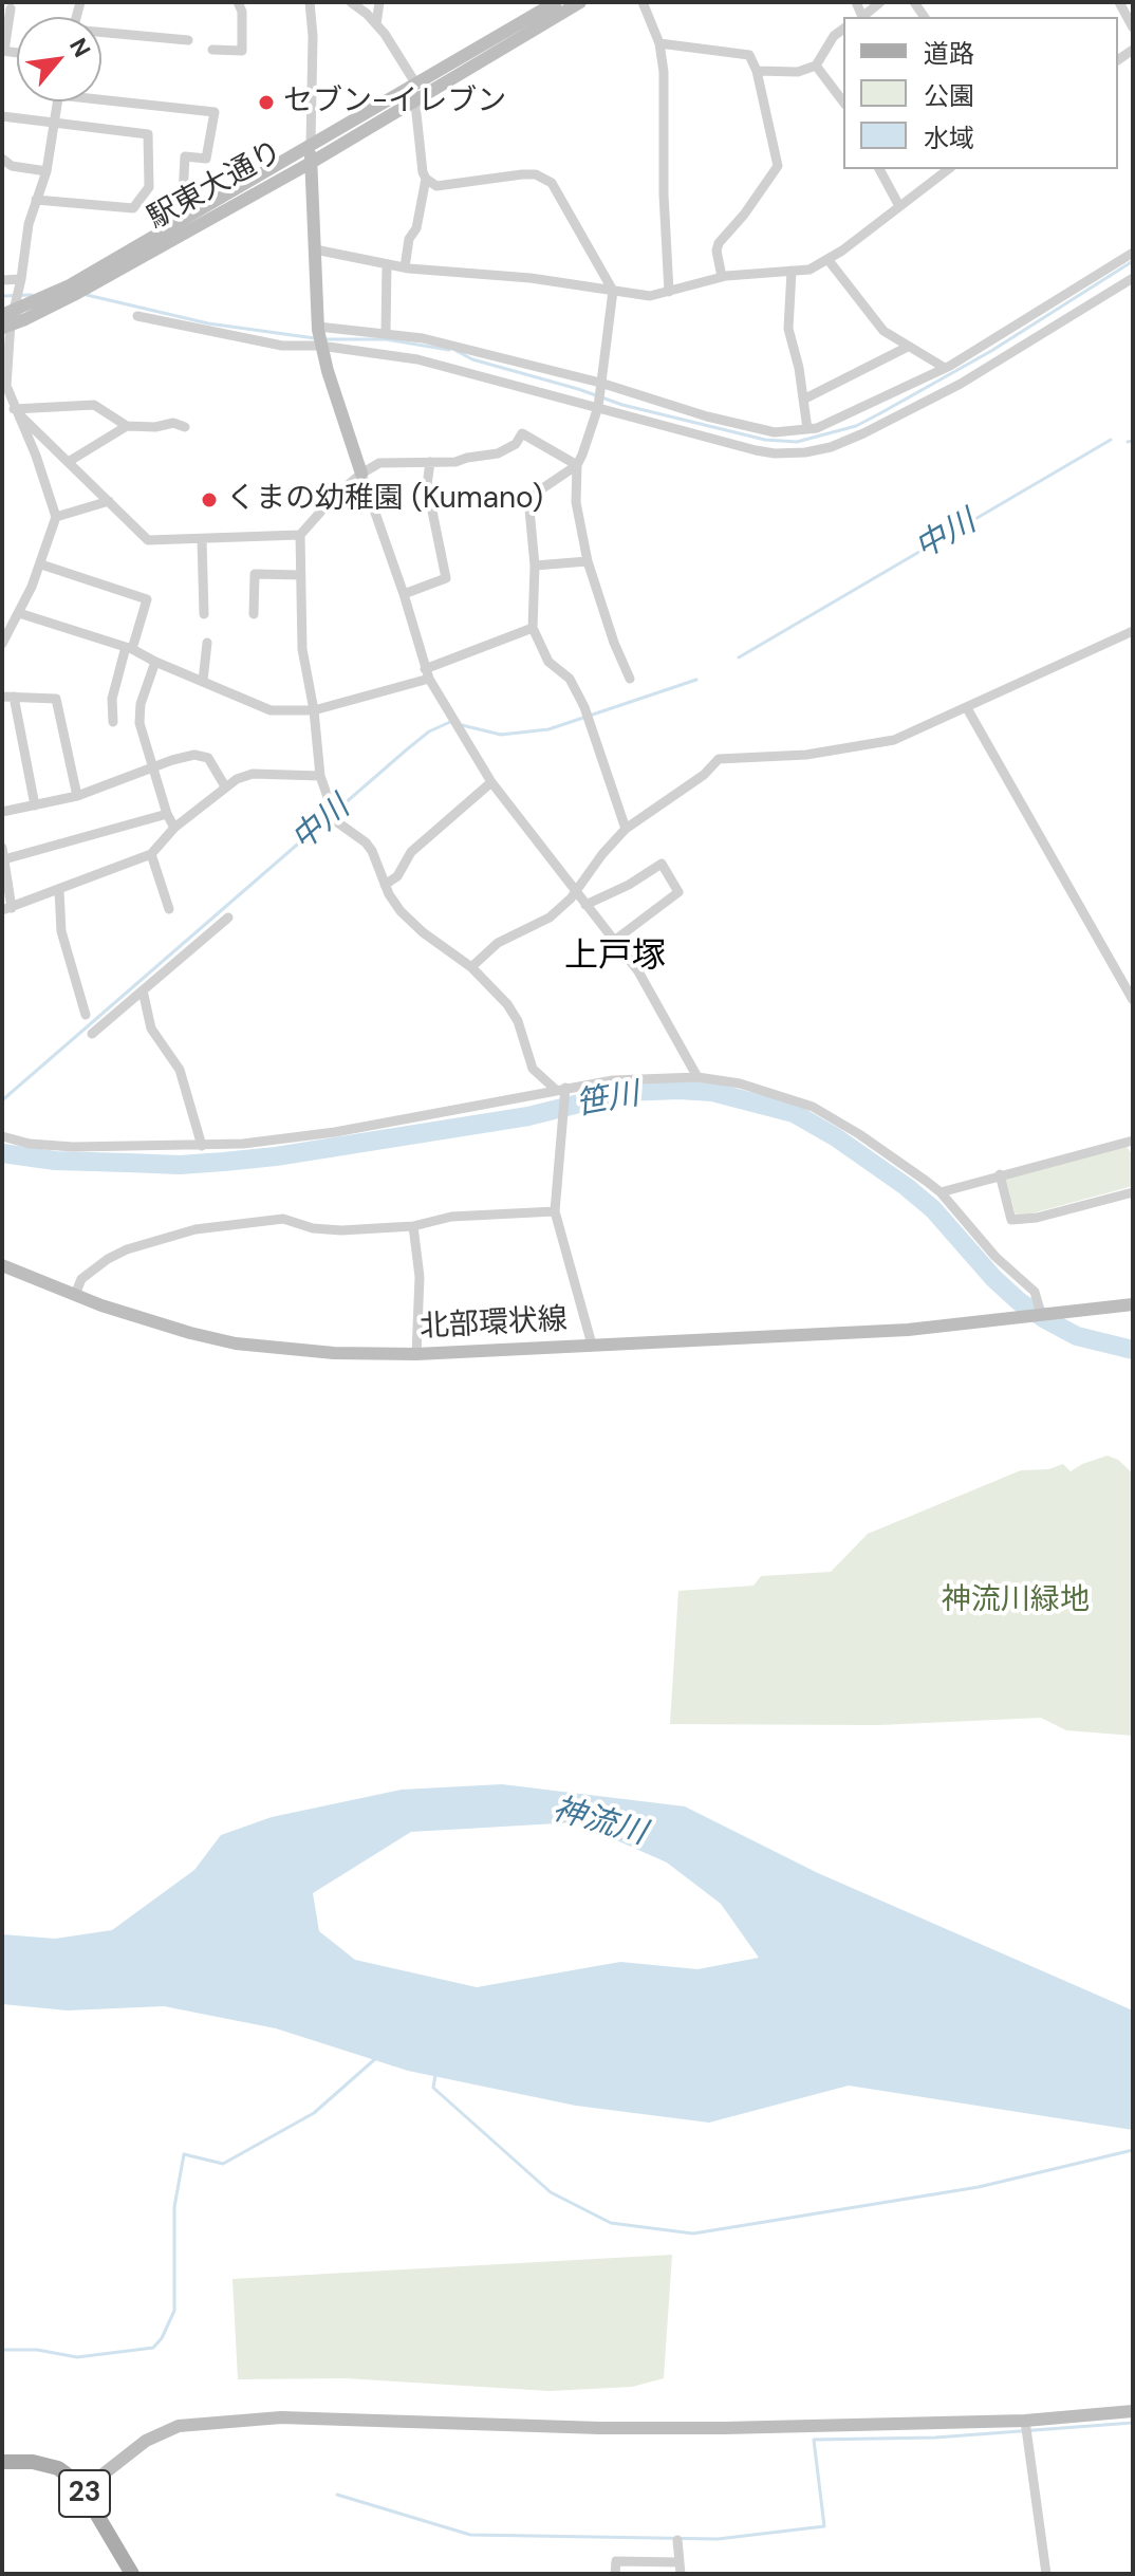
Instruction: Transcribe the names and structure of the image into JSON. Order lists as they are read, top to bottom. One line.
{"streets":{"main road":["23"],"street":["駅東大通り","北部環状線"]},"districts":["上戸塚"],"water":["中川","笹川","神流川"],"parks":["神流川緑地"],"places":["セブン-イレブン","くまの幼稚園 (Kumano)"],"legend":["道路","公園","水域"],"north":"top right"}
